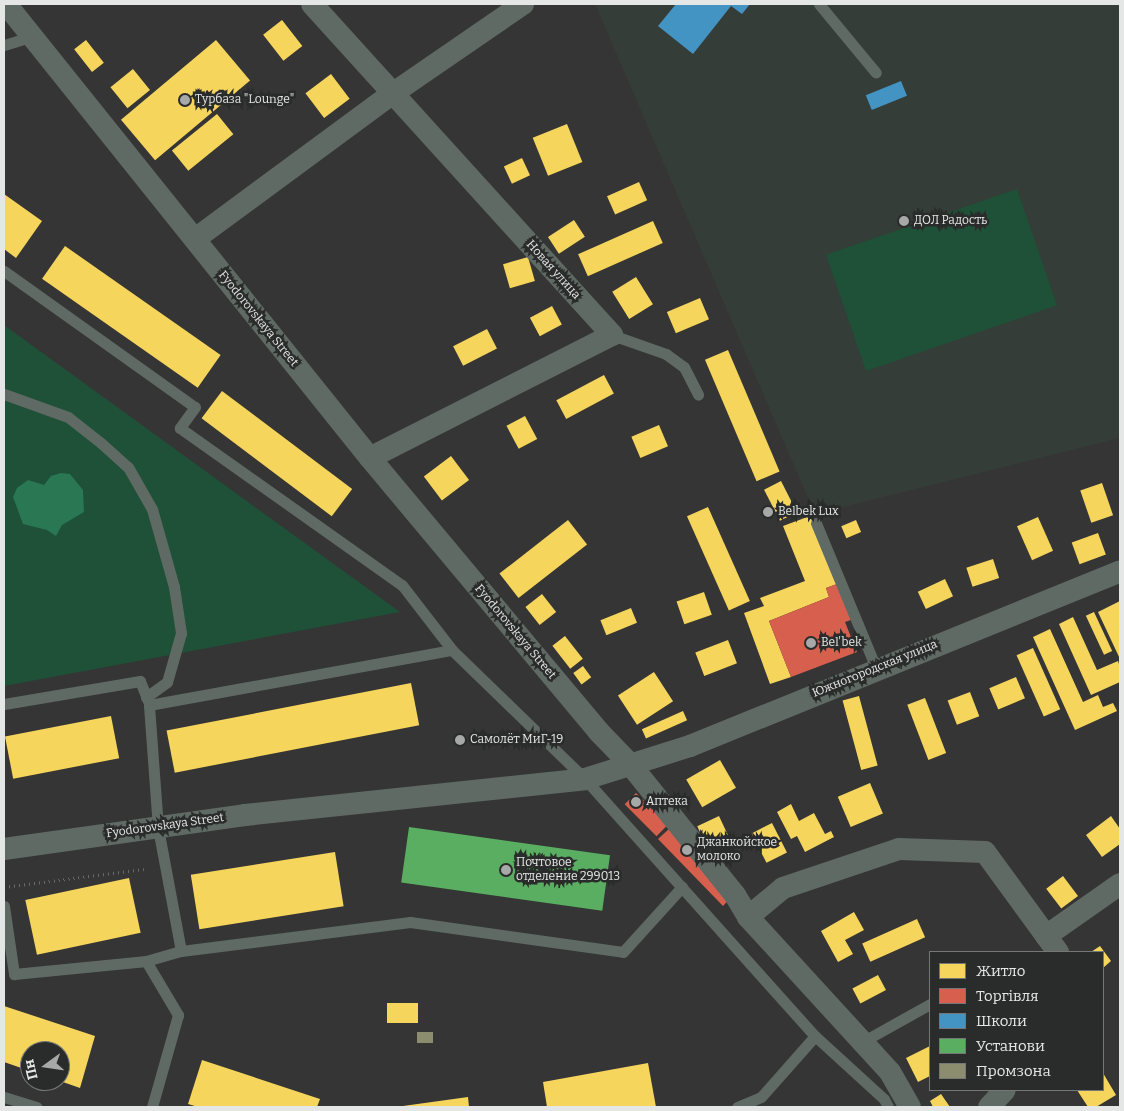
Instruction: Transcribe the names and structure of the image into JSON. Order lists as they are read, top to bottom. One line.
{"streets":{"street":["Новая улица","Fyodorovskaya Street","Южногородская улица"]},"crossings":[["Fyodorovskaya Street","Южногородская улица"]],"places":["Турбаза \"Lounge\"","ДОЛ Радость","Belbek Lux","Bel'bek","Самолёт МиГ-19","Аптека","Джанкойское молоко","Почтовое отделение 299013"],"legend":["Житло","Торгівля","Школи","Установи","Промзона"],"north":"left"}
